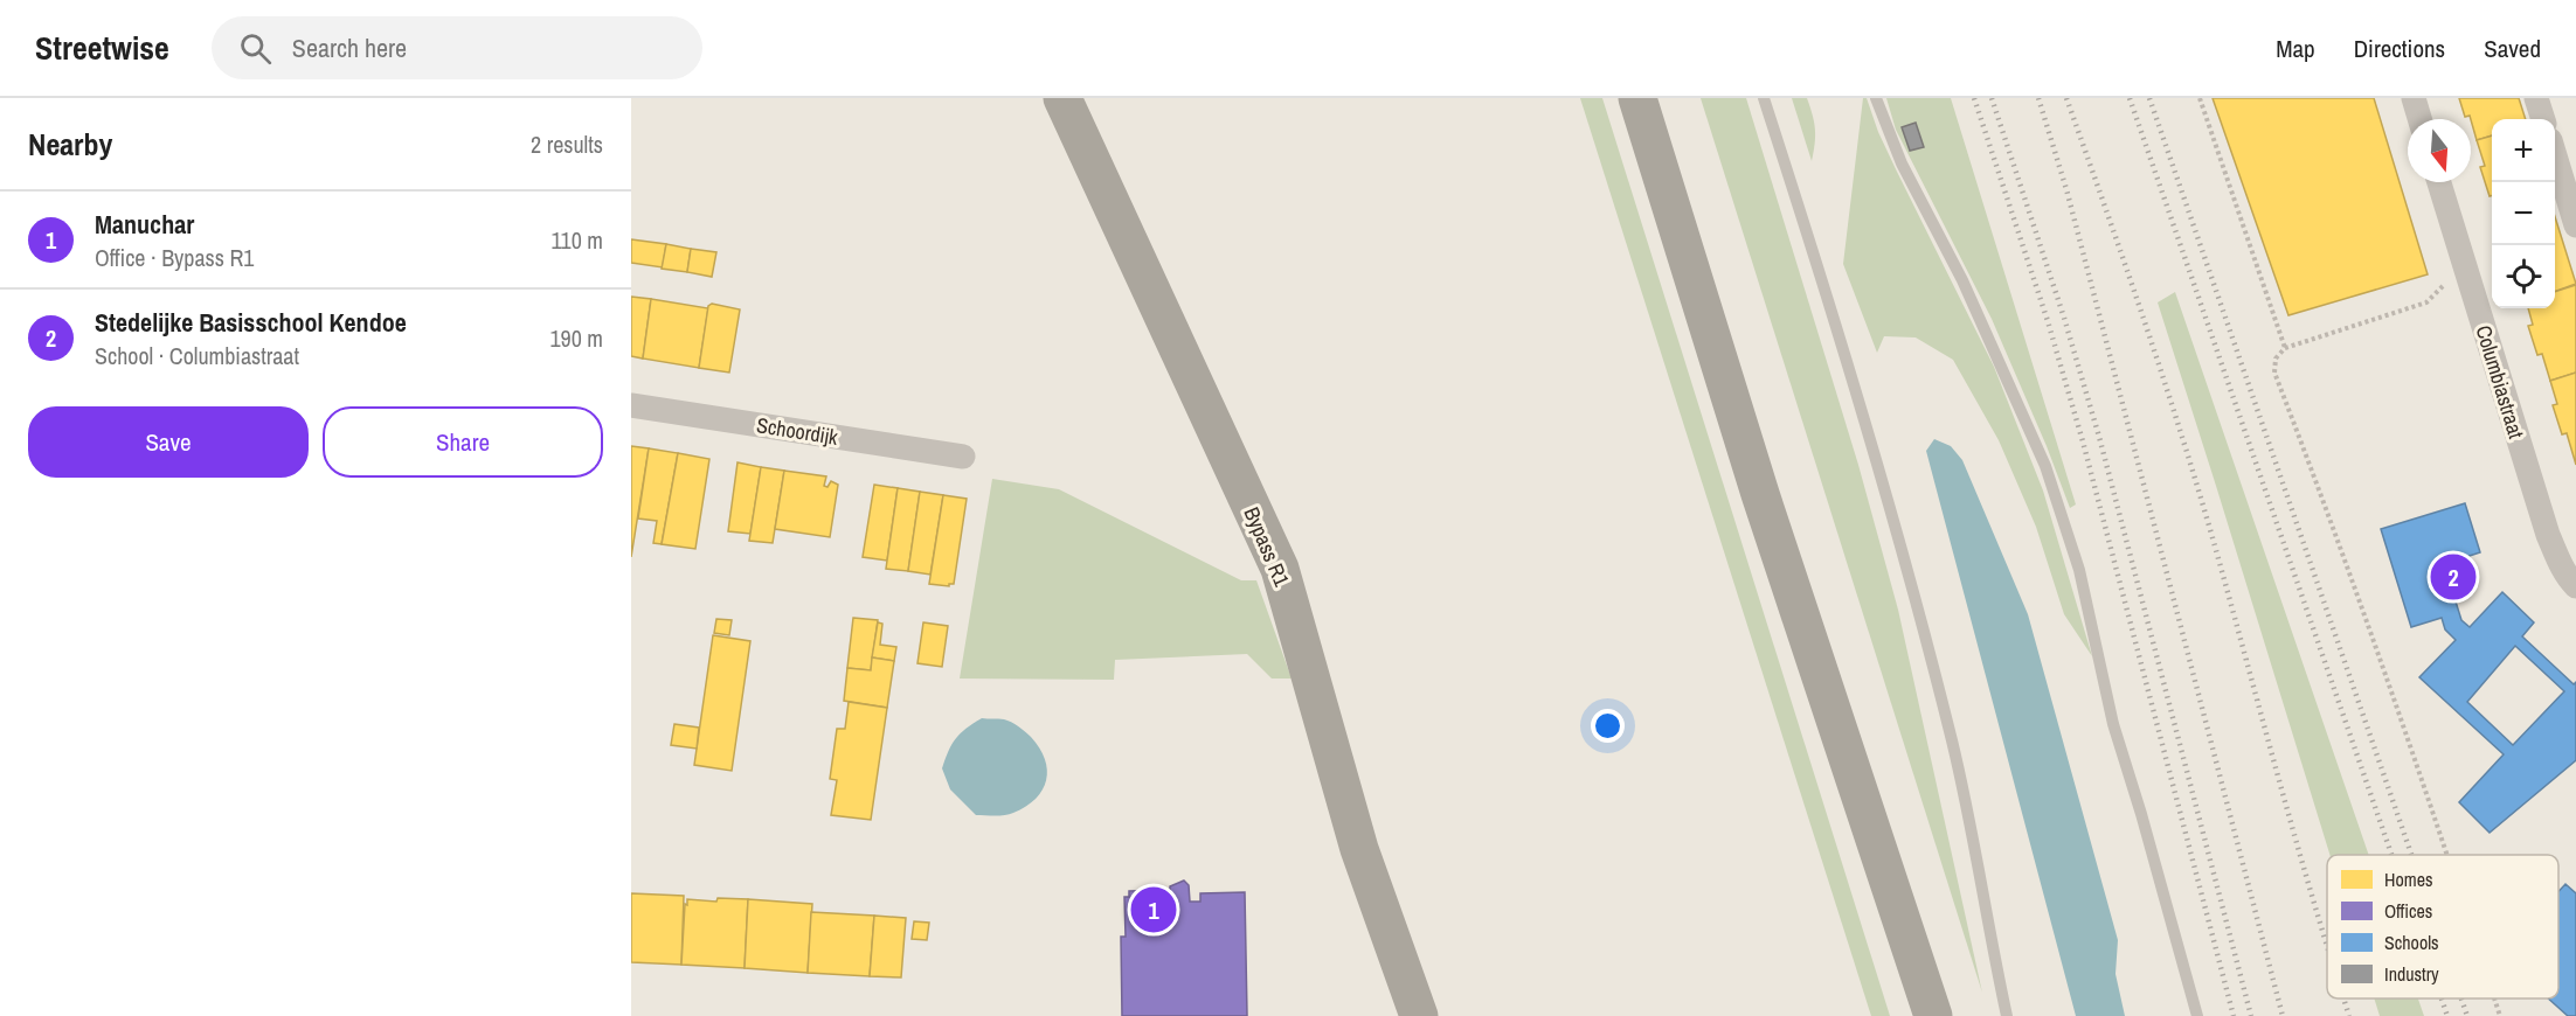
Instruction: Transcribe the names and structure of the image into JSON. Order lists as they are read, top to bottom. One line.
{"streets":{"highway":["Bypass R1"],"street":["Columbiastraat","Schoordijk"]},"legend":["Homes","Offices","Schools","Industry"],"north":"bottom","page":{"header":"Streetwise","search":"Search here","nav":["Map","Directions","Saved"],"heading":["Nearby","2 results"],"map_buttons":["+","−"],"list":[{"mark":"1","name":"Manuchar","note":"Office · Bypass R1","value":"110 m"},{"mark":"2","name":"Stedelijke Basisschool Kendoe","note":"School · Columbiastraat","value":"190 m"}],"buttons":["Save","Share"],"pins":["2","1"]}}
